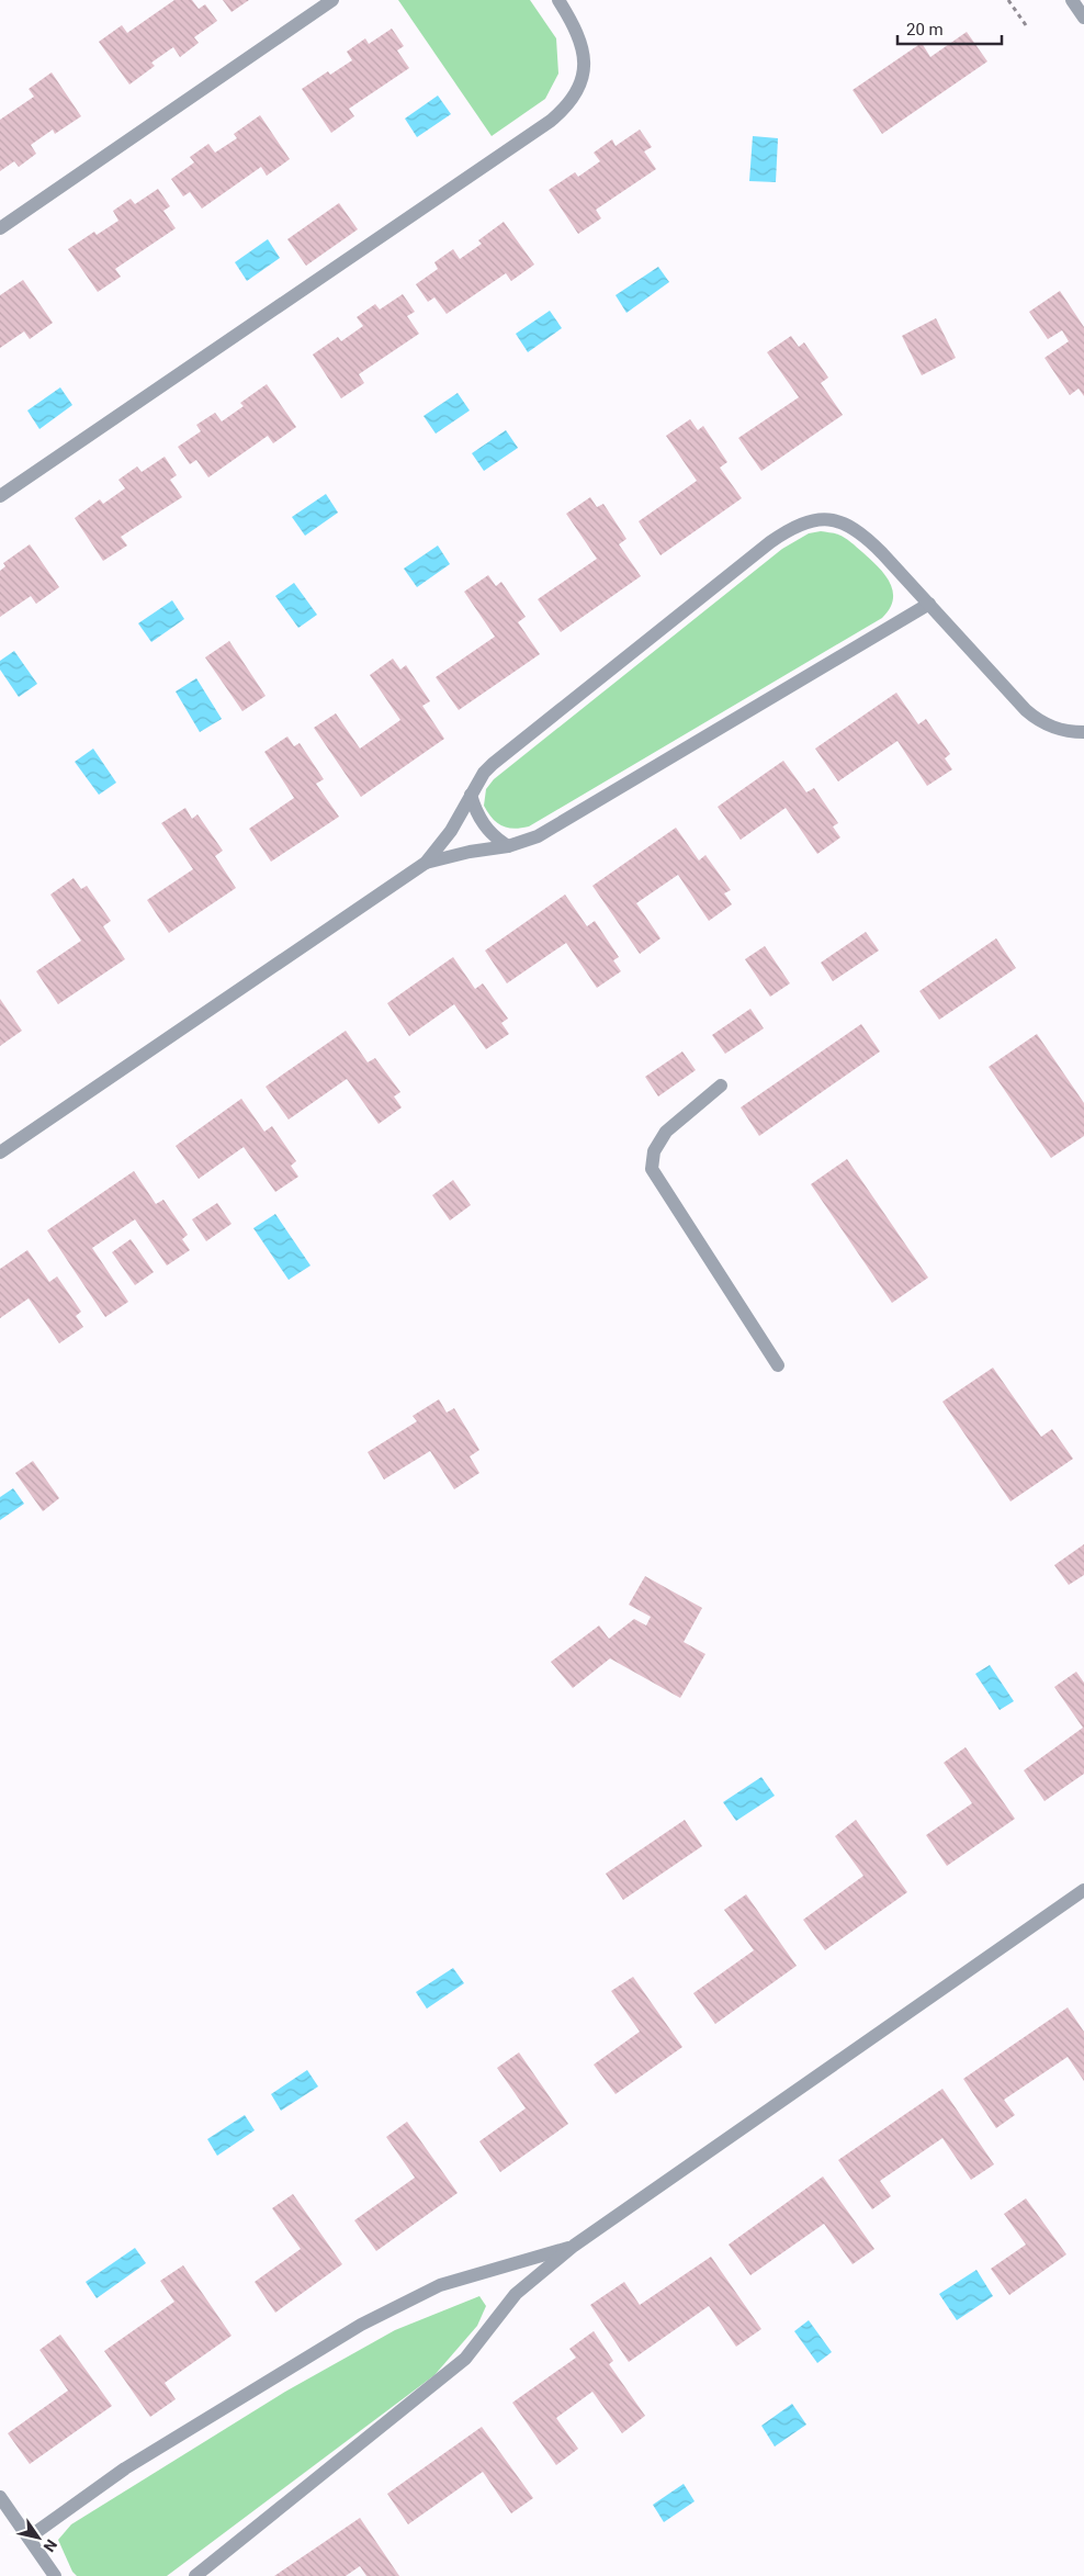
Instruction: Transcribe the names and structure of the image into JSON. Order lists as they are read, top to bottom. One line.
{"scale_bar":"20 m","north":"bottom right"}
